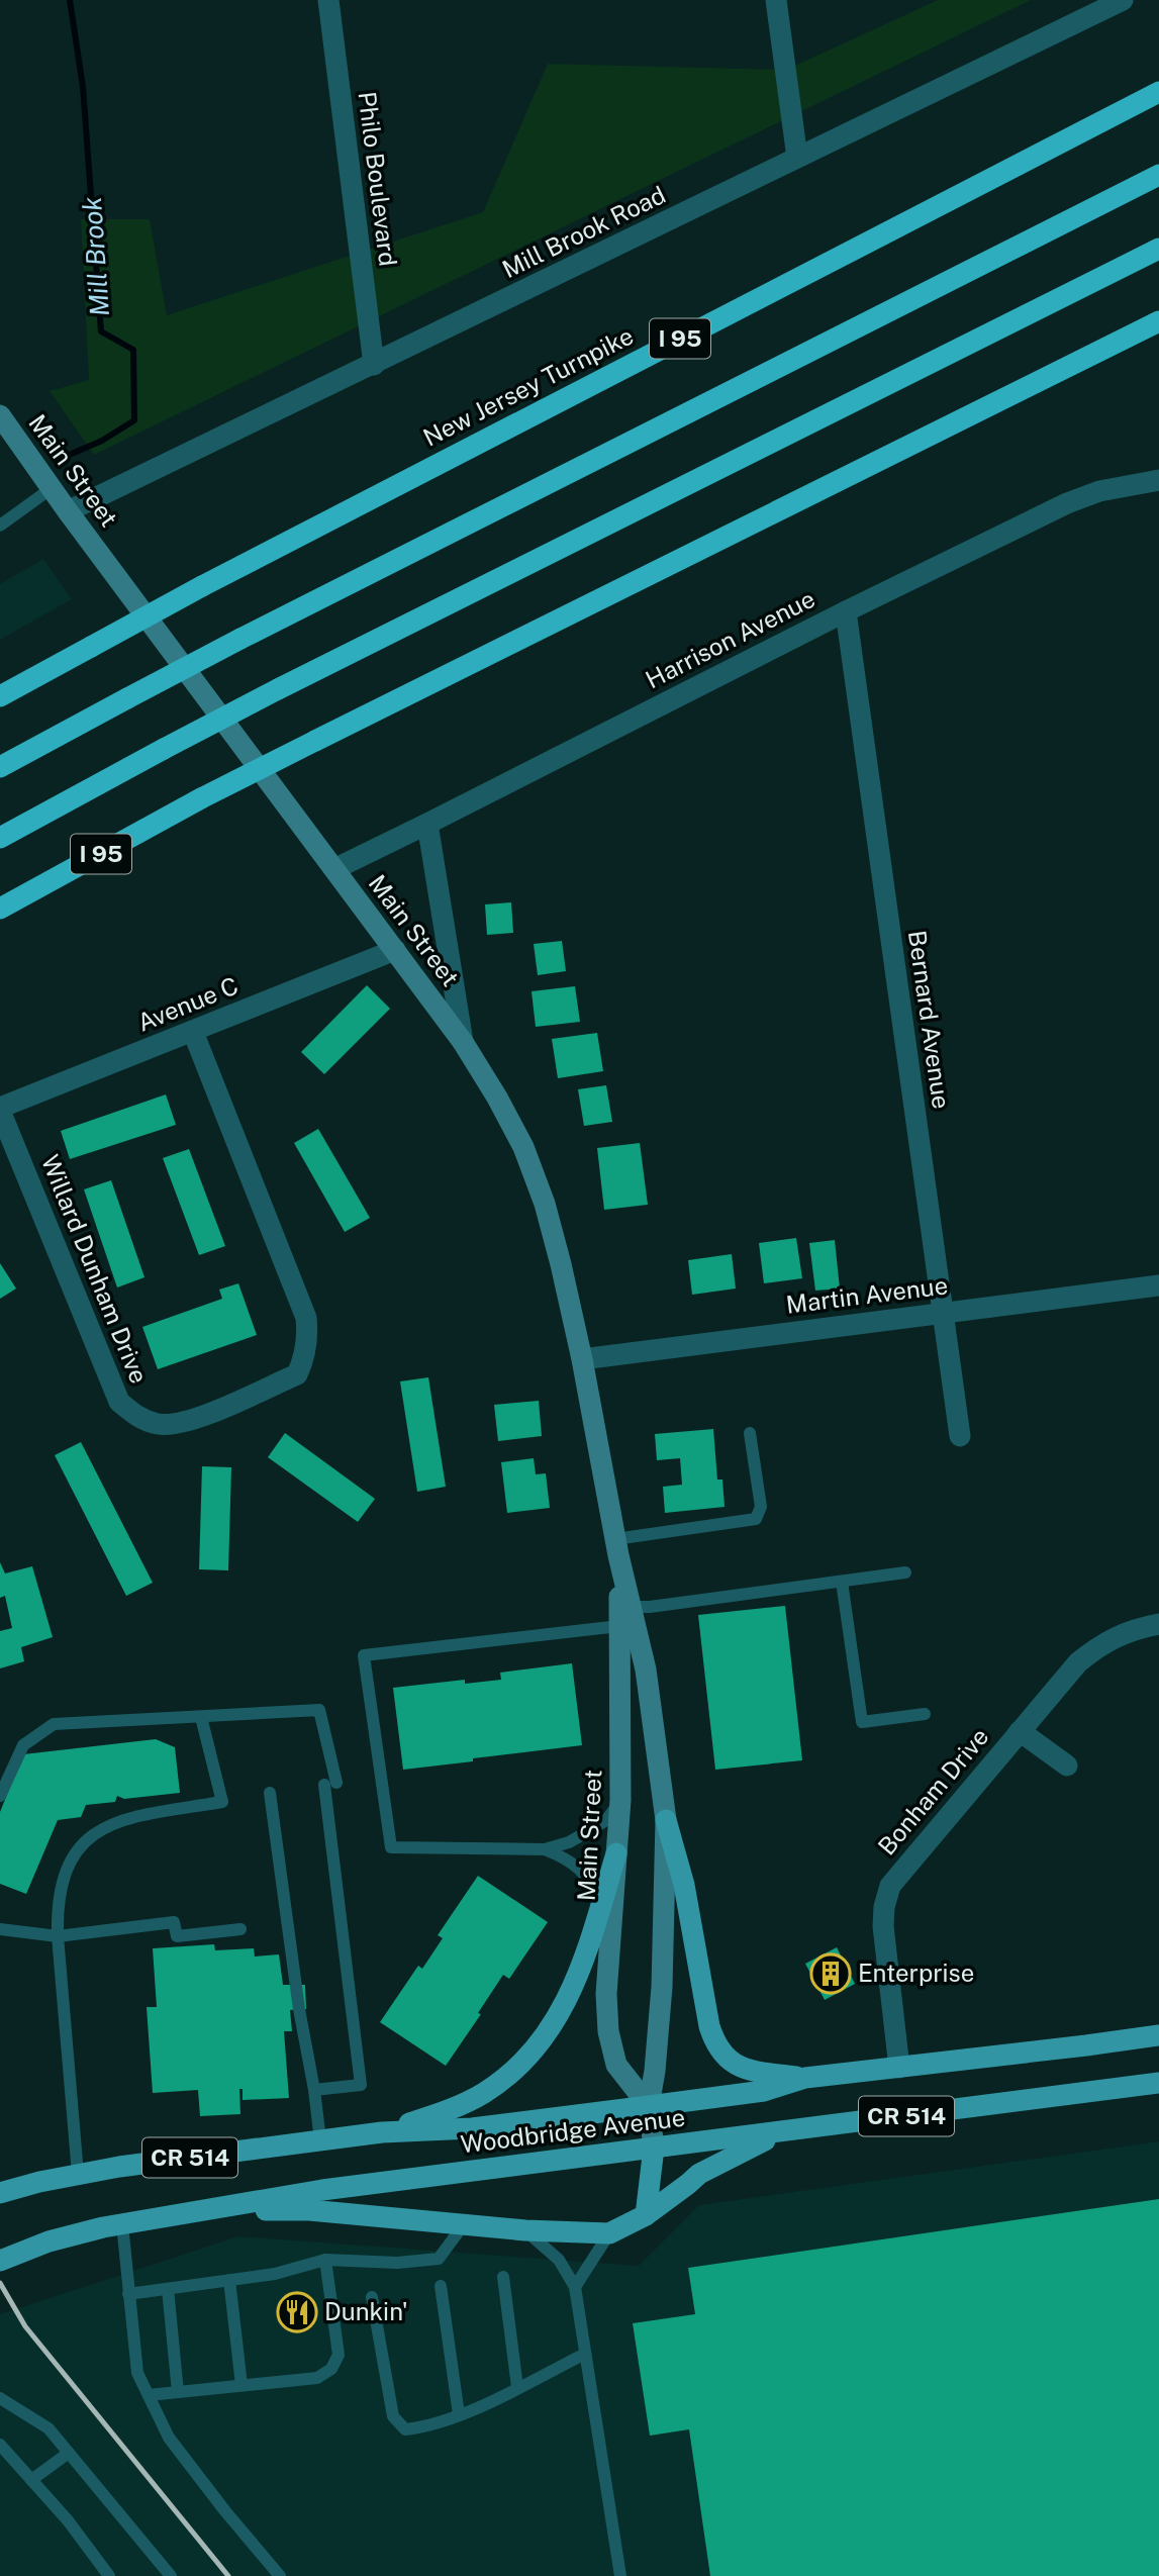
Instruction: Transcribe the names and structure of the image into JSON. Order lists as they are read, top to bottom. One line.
{"streets":{"highway":["I 95","New Jersey Turnpike"],"main road":["Main Street","CR 514","Woodbridge Avenue"],"street":["Philo Boulevard","Mill Brook Road","Harrison Avenue","Avenue C","Bernard Avenue","Willard Dunham Drive","Martin Avenue","Bonham Drive"]},"crossings":[["Philo Boulevard","Mill Brook Road"],["Mill Brook Road","Main Street"],["Main Street","Harrison Avenue"],["Main Street","Avenue C"],["Main Street","Martin Avenue"],["Main Street","Woodbridge Avenue"],["Harrison Avenue","Bernard Avenue"],["Avenue C","Willard Dunham Drive"],["Bernard Avenue","Martin Avenue"],["Bonham Drive","Woodbridge Avenue"]],"water":["Mill Brook"],"places":{"building":["Enterprise"],"restaurant":["Dunkin'"]}}
